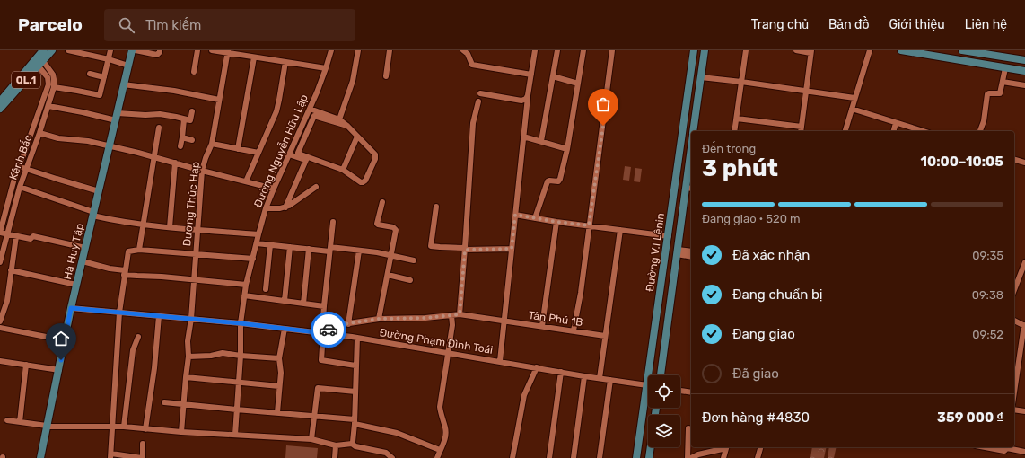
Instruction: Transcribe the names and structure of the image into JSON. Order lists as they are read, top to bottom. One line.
{"streets":{"main road":["QL.1","Hà Huy Tập","Đường V.I Lênin"],"street":["Đường Nguyễn Hữu Lập","Kênh Bắc","Dương Thúc Hạp","Tân Phú 1B","Đường Phạm Đình Toái"]},"crossings":[["Đường Nguyễn Hữu Lập","Đường Phạm Đình Toái"],["Dương Thúc Hạp","Đường Phạm Đình Toái"],["Hà Huy Tập","Đường Phạm Đình Toái"],["Tân Phú 1B","Đường Phạm Đình Toái"]],"page":{"header":"Parcelo","search":"Tìm kiếm","nav":["Trang chủ","Bản đồ","Giới thiệu","Liên hệ"],"heading":["3 phút","Đến trong","10:00–10:05"],"panel":["Đơn hàng #4830","359 000 ₫"],"bar":"Đang giao · 520 m","list":[["Đã xác nhận","09:35"],["Đang chuẩn bị","09:38"],["Đang giao","09:52"],"Đã giao"]}}
